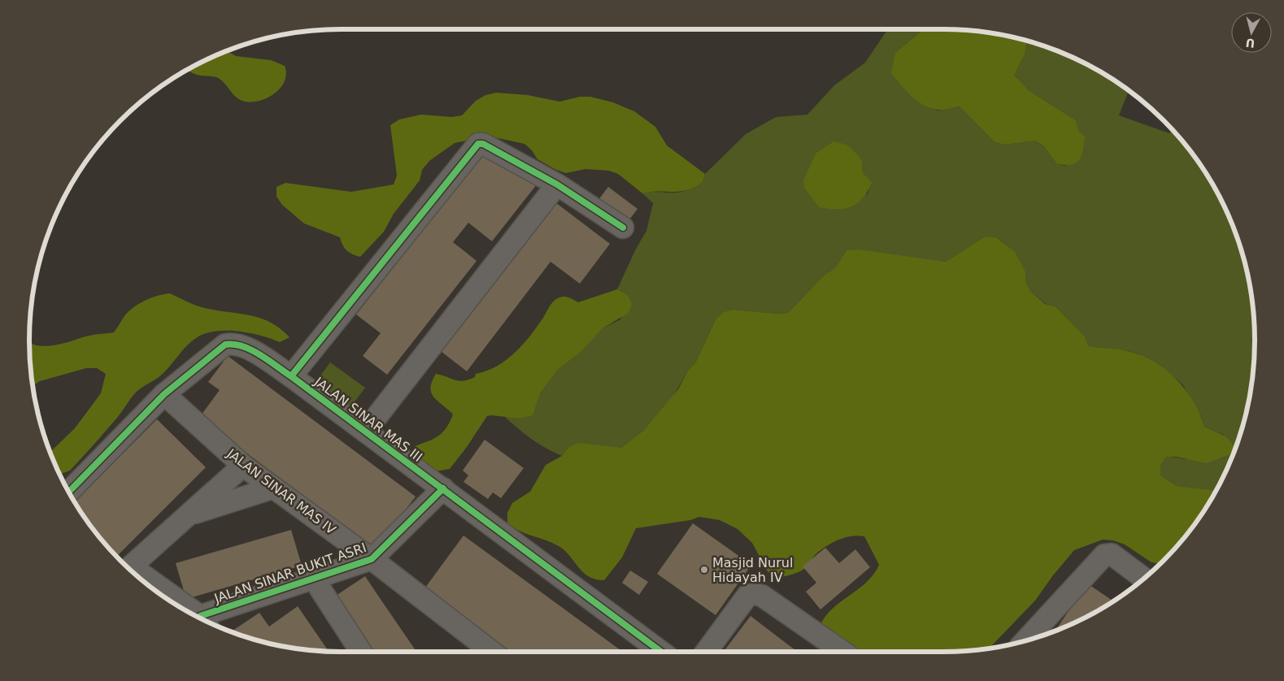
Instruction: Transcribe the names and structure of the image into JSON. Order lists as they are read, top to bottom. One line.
{"streets":{"street":["JALAN SINAR MAS III","JALAN SINAR MAS IV","JALAN SINAR BUKIT ASRI"]},"crossings":[["JALAN SINAR MAS III","JALAN SINAR MAS IV"],["JALAN SINAR MAS III","JALAN SINAR BUKIT ASRI"],["JALAN SINAR MAS IV","JALAN SINAR BUKIT ASRI"]],"places":["Masjid Nurul Hidayah IV"],"north":"bottom"}
